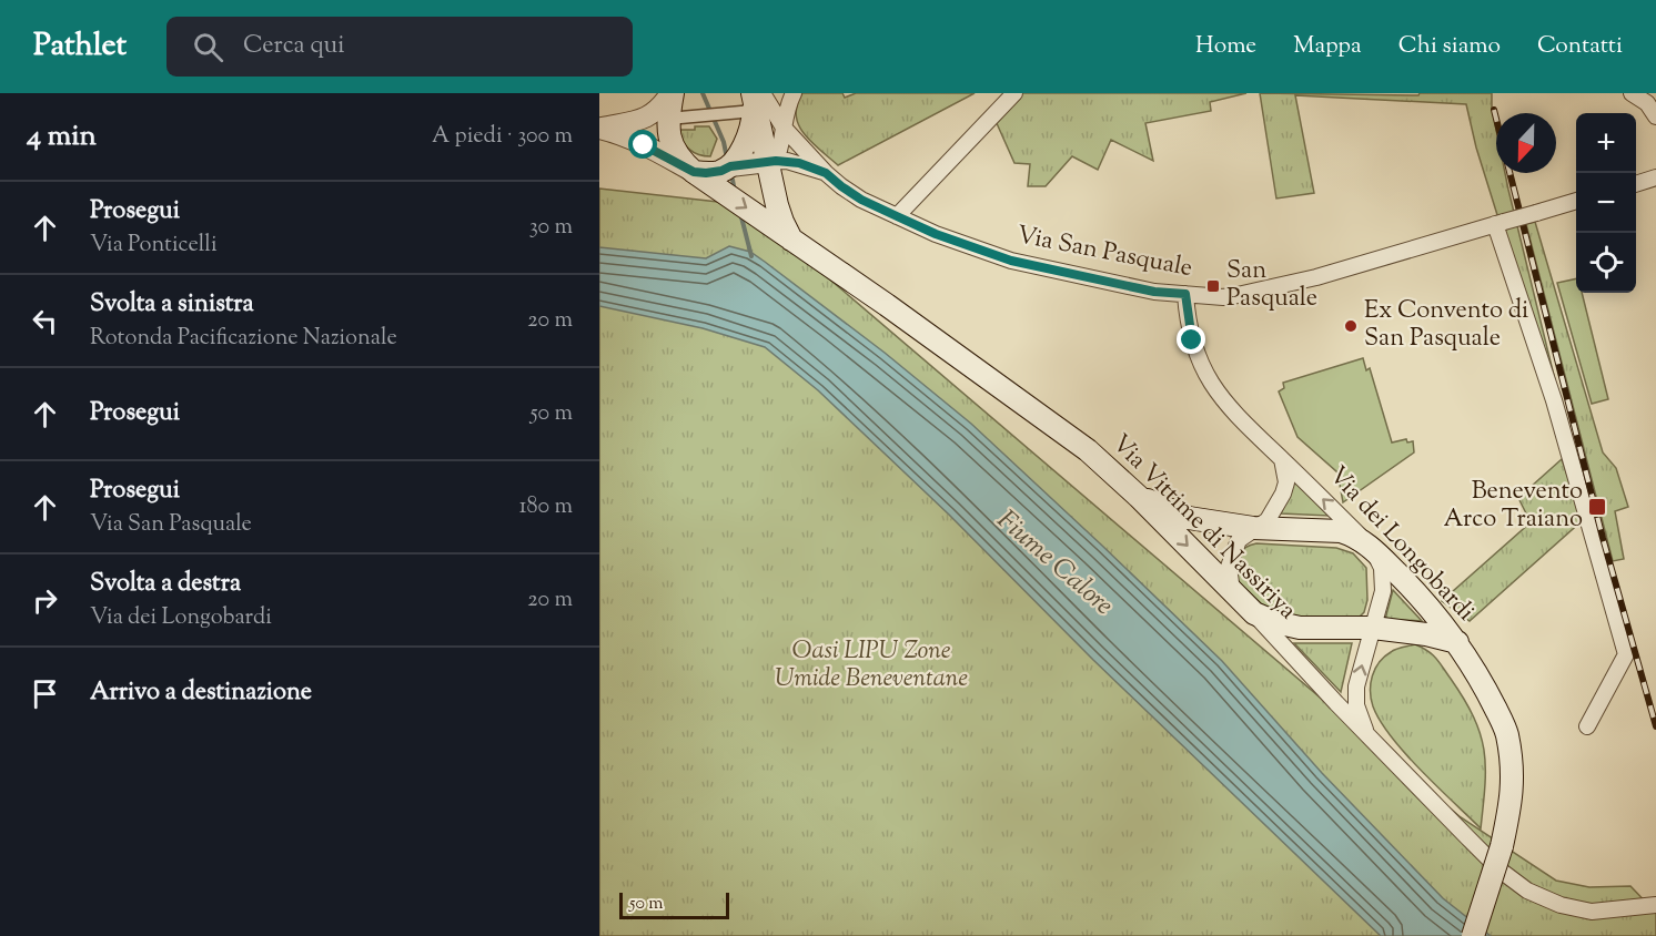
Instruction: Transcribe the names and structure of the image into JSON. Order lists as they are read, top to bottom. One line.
{"streets":{"main road":["Via Vittime di Nassiriya","Via dei Longobardi"],"street":["Via San Pasquale"]},"crossings":[["Via San Pasquale","Via dei Longobardi"],["Via Vittime di Nassiriya","Via dei Longobardi"]],"water":["Fiume Calore"],"parks":["Oasi LIPU Zone Umide Beneventane"],"places":{"transit":["San Pasquale","Benevento Arco Traiano"],"other":["Ex Convento di San Pasquale"]},"scale_bar":"50 m","north":"bottom","page":{"header":"Pathlet","search":"Cerca qui","nav":["Home","Mappa","Chi siamo","Contatti"],"heading":["4 min","A piedi · 300 m"],"map_buttons":["+","−"],"list":[["Prosegui","Via Ponticelli","30 m"],["Svolta a sinistra","Rotonda Pacificazione Nazionale","20 m"],["Prosegui","50 m"],["Prosegui","Via San Pasquale","180 m"],["Svolta a destra","Via dei Longobardi","20 m"],"Arrivo a destinazione"],"scale":"50 m"}}
